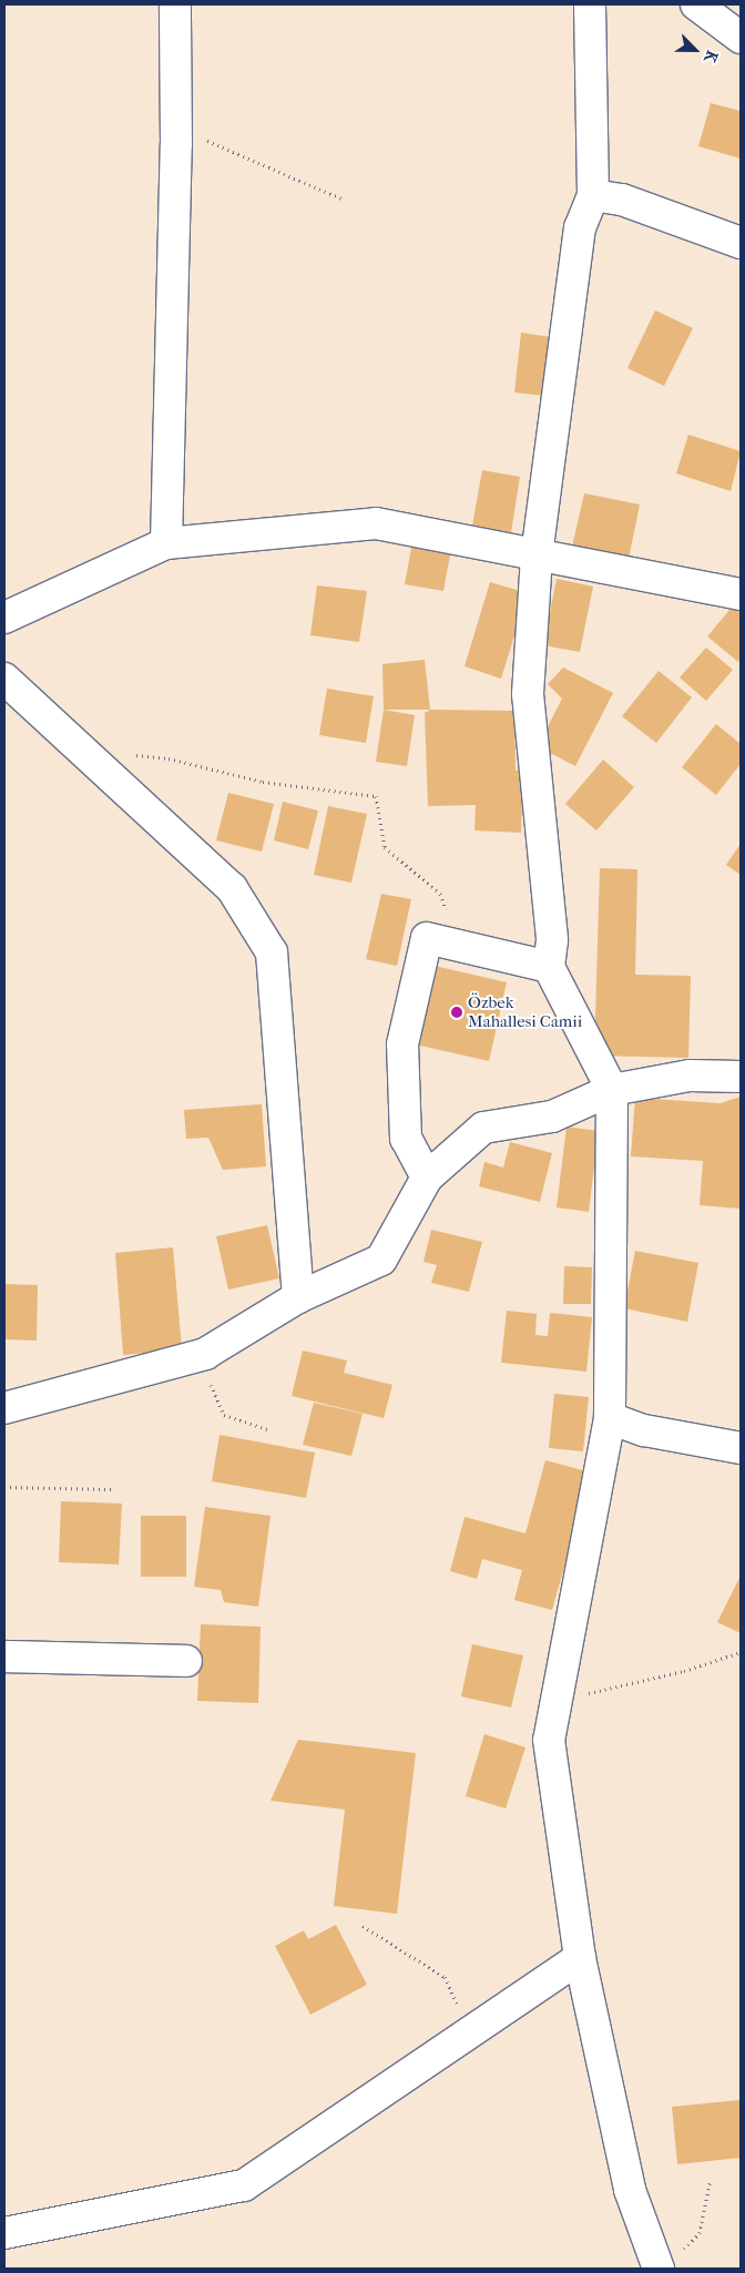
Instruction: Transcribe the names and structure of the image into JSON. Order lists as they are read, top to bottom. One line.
{"places":["Özbek Mahallesi Camii"],"north":"bottom right"}
